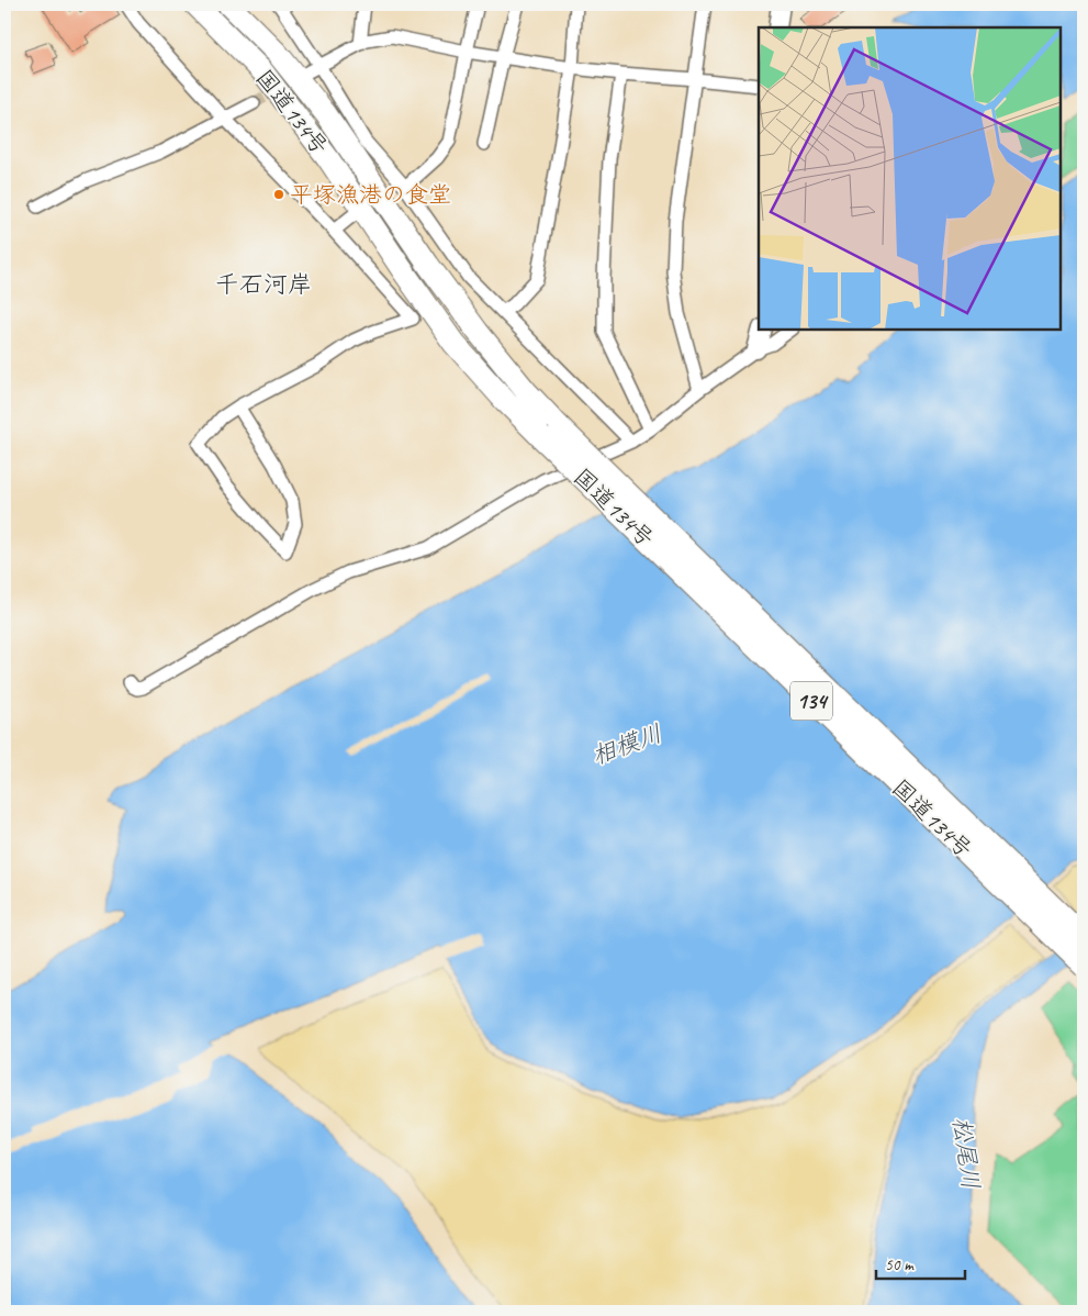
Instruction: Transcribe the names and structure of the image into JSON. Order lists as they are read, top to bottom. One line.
{"streets":{"highway":["国道134号","134"]},"districts":["千石河岸"],"water":["相模川","松尾川"],"places":["平塚漁港の食堂"],"scale_bar":"50 m"}
